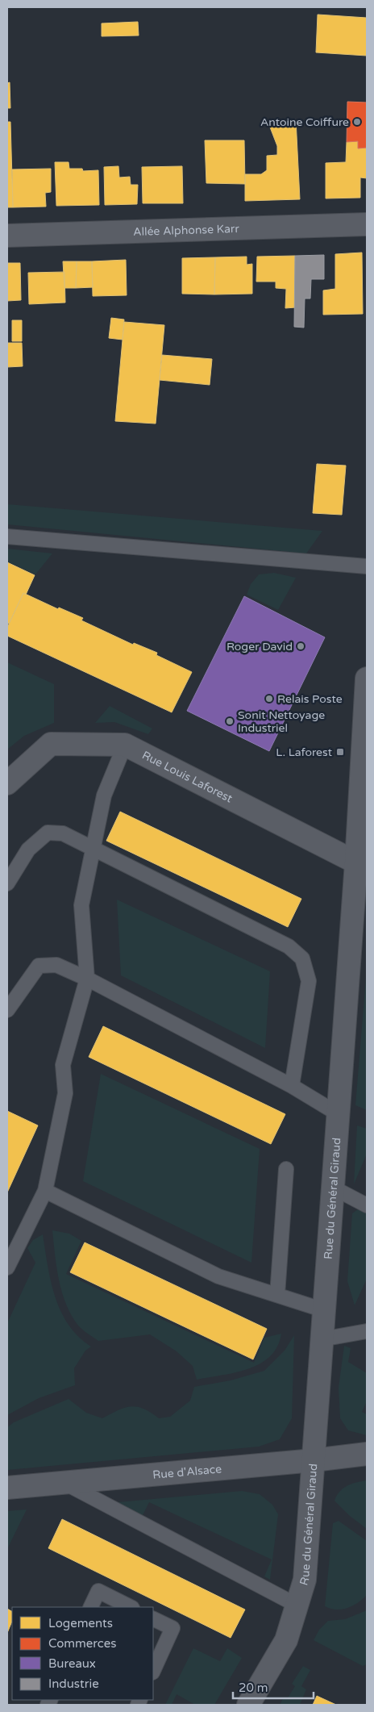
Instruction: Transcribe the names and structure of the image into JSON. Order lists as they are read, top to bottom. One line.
{"streets":{"street":["Allée Alphonse Karr","Rue Louis Laforest","Rue du Général Giraud","Rue d'Alsace"]},"crossings":[["Rue Louis Laforest","Rue du Général Giraud"],["Rue du Général Giraud","Rue d'Alsace"]],"places":{"other":["Antoine Coiffure","Roger David","Relais Poste","Sonit Nettoyage Industriel"],"transit":["L. Laforest"]},"legend":["Logements","Commerces","Bureaux","Industrie"],"scale_bar":"20 m"}
